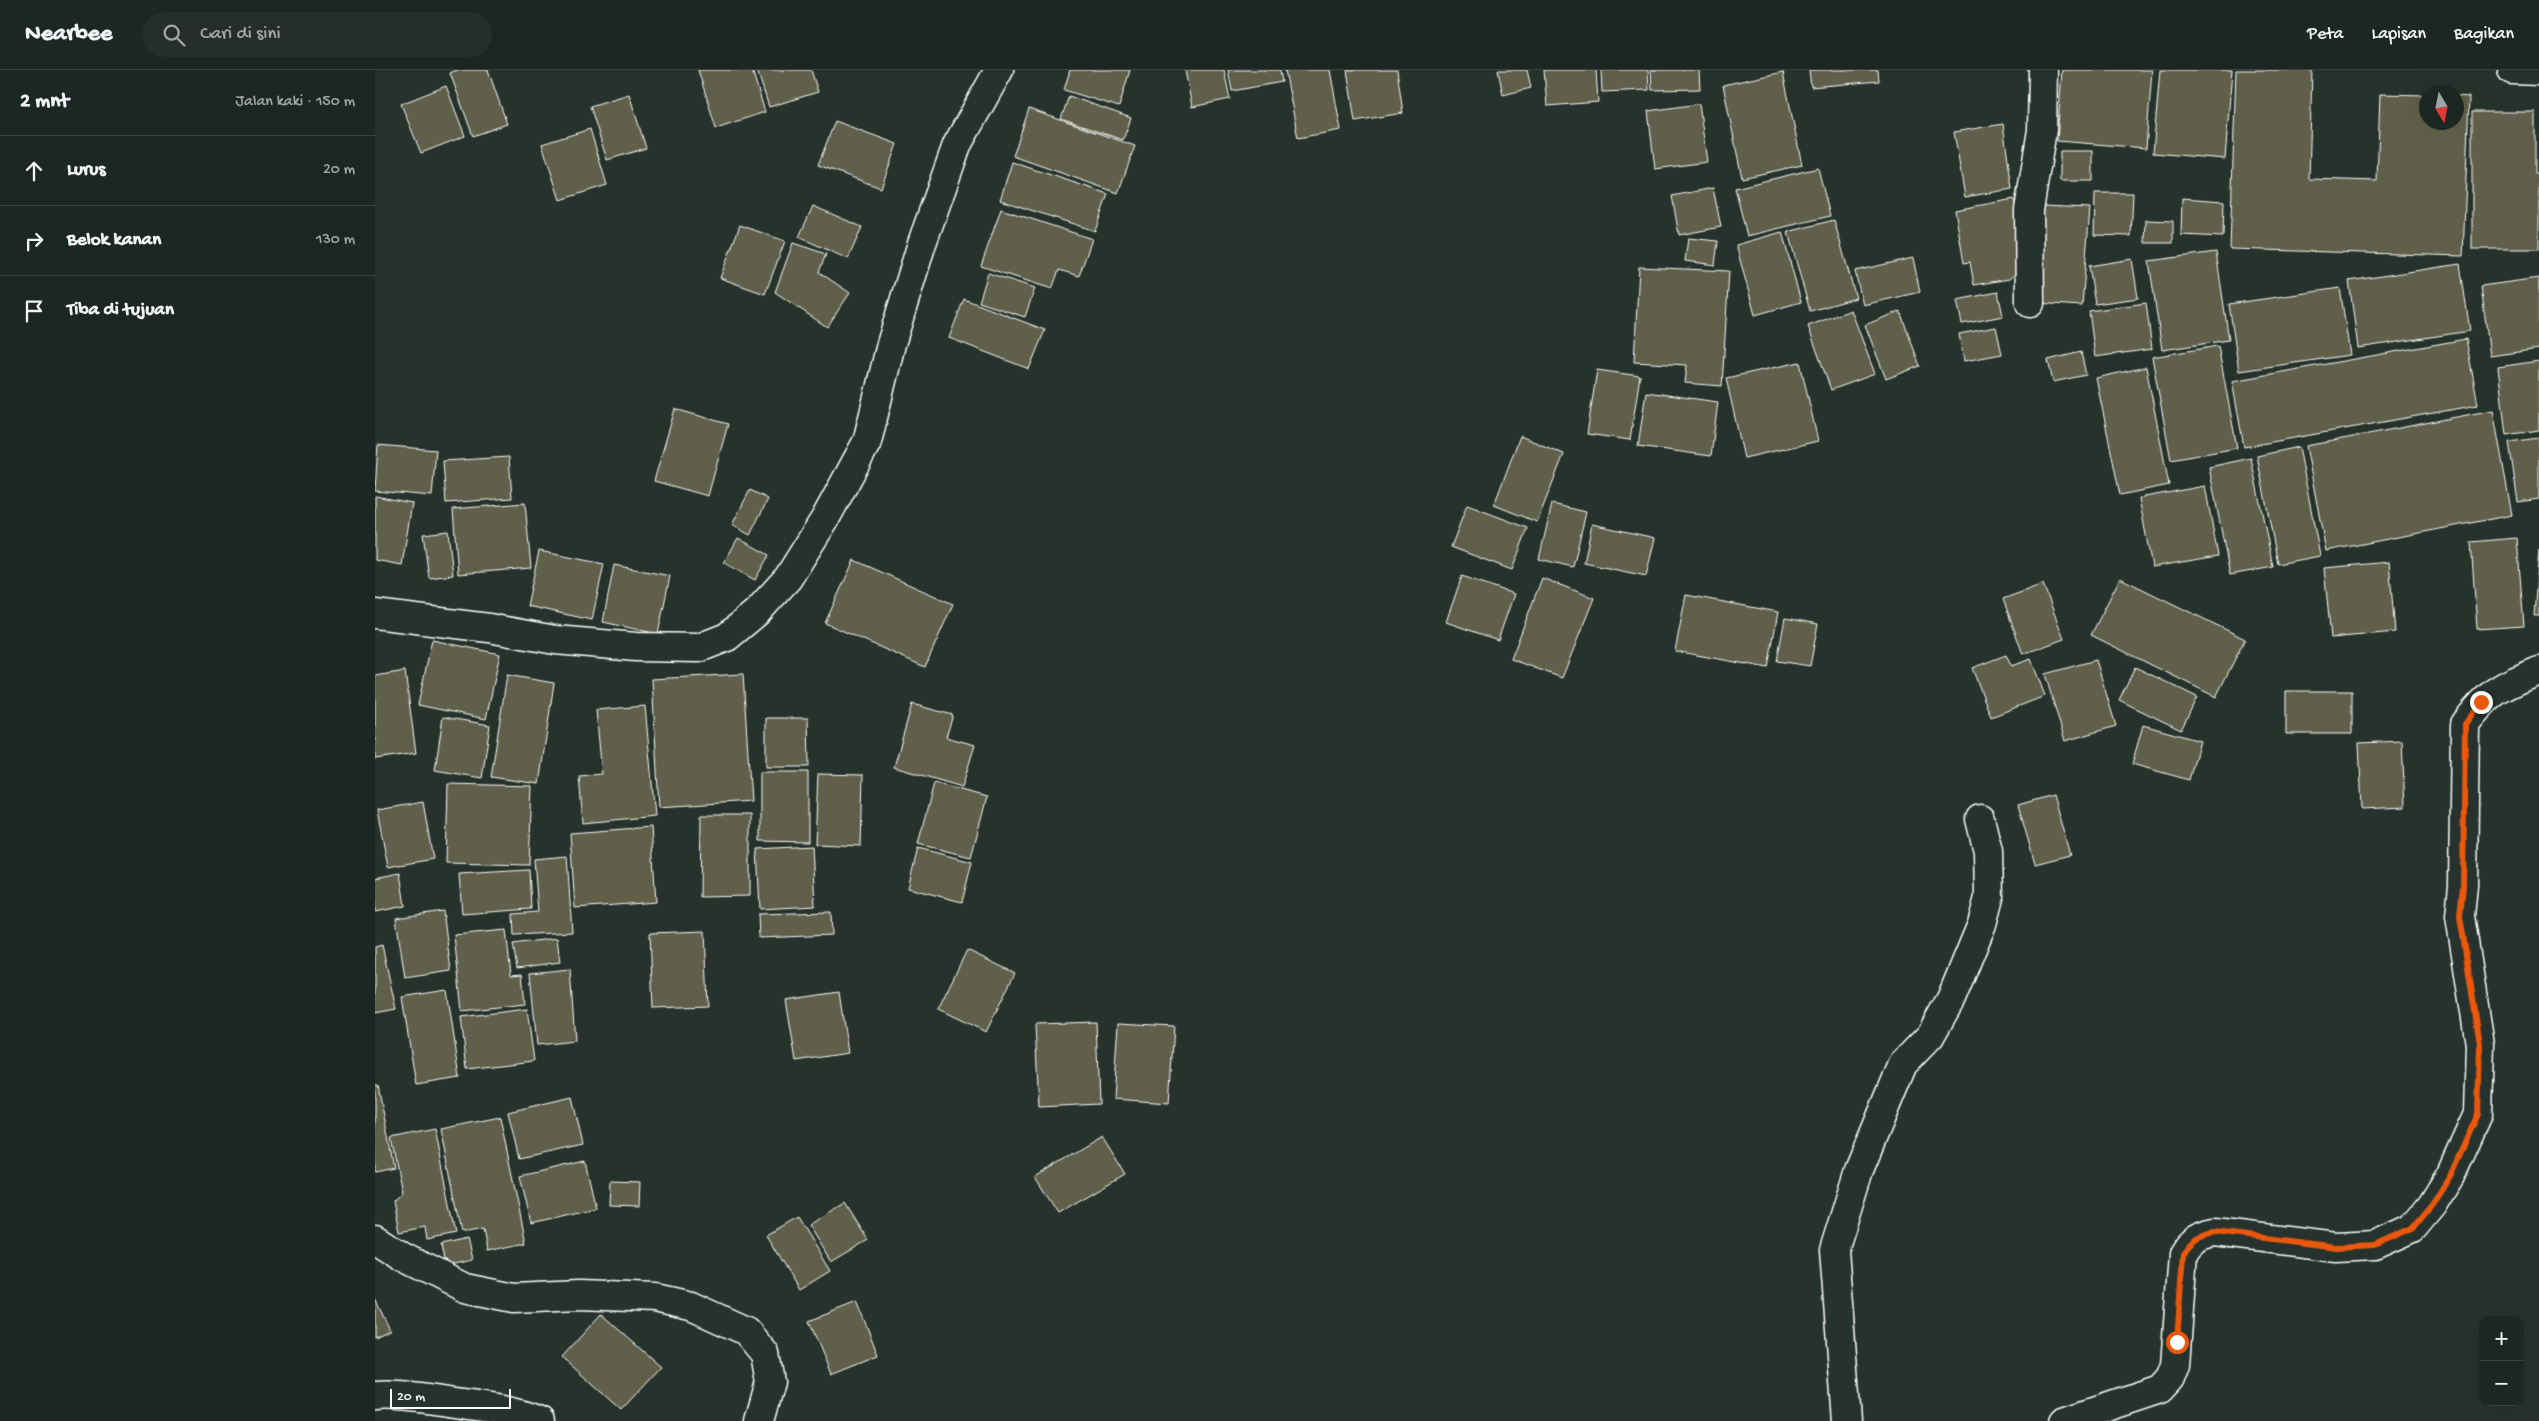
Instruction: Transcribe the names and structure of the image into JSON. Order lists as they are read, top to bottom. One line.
{"scale_bar":"20 m","north":"bottom","page":{"header":"Nearbee","search":"Cari di sini","nav":["Peta","Lapisan","Bagikan"],"heading":["2 mnt","Jalan kaki · 150 m"],"list":[["Lurus","20 m"],["Belok kanan","130 m"],"Tiba di tujuan"],"map_buttons":["+","−"],"scale":"20 m"}}
